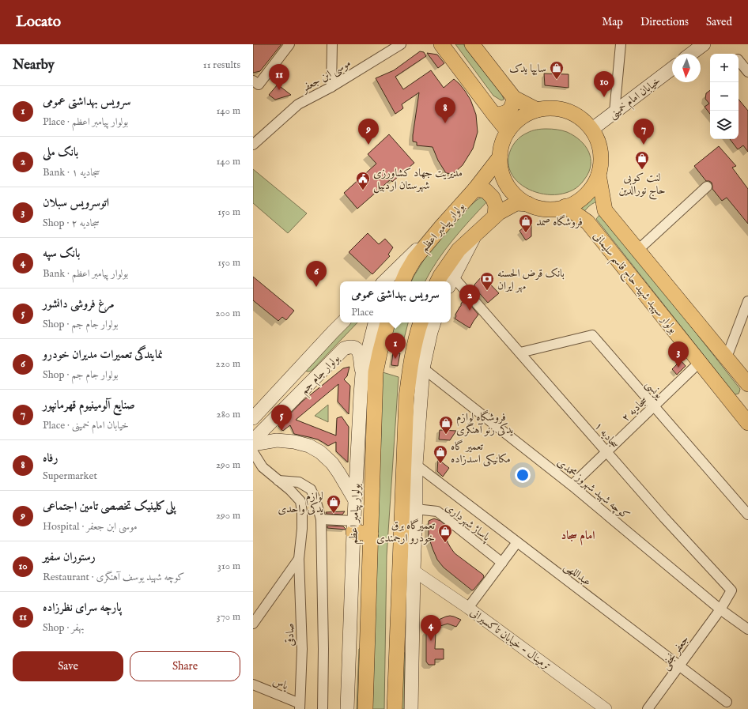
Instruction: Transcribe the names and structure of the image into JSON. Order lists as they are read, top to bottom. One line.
{"streets":{"main road":["خیابان امام خمینی","بولوار پیامبر اعظم","بولوار سپهبد شهید حاج قاسم سلیمانی","بولوار جام جم"],"street":["موسی ابن جعفر","یونسی","سجادیه ۲","سجادیه ۱","کوچه شهید شهروز محمدی","پاساژ شهرداری","عبداللهی","صادقی","ترمینال - خیابان تاکسیرانی","جعفر نجفی","یاس"]},"crossings":[["خیابان امام خمینی","بولوار پیامبر اعظم"],["خیابان امام خمینی","بولوار سپهبد شهید حاج قاسم سلیمانی"],["بولوار پیامبر اعظم","بولوار سپهبد شهید حاج قاسم سلیمانی"],["بولوار پیامبر اعظم","بولوار جام جم"],["بولوار سپهبد شهید حاج قاسم سلیمانی","سجادیه ۲"],["یونسی","سجادیه ۲"],["یونسی","سجادیه ۱"],["سجادیه ۲","سجادیه ۱"],["سجادیه ۲","کوچه شهید شهروز محمدی"],["سجادیه ۱","کوچه شهید شهروز محمدی"],["سجادیه ۱","جعفر نجفی"],["کوچه شهید شهروز محمدی","جعفر نجفی"],["عبداللهی","جعفر نجفی"],["صادقی","یاس"]],"districts":["امام سجاد"],"places":{"shop":["سایپا یدک","لنت کوبی حاج نورالدین","فروشگاه صمد","فروشگاه لوازم یدکی رنو آهنگری","تعمیر گاه مکانیکی اسدزاده","لوازم یدکی واحدی","تعمیرگاه برق خودرو ارجمندی"],"public building":["مدیریت جهاد کشاورزی شهرستان اردبیل"],"bank":["بانک قرض الحسنه مهر ایران"]},"north":"bottom","page":{"header":"Locato","nav":["Map","Directions","Saved"],"heading":["Nearby","11 results"],"map_buttons":["+","−"],"pins":["11","10","8","7","9","6","2","1","3","5","4"],"list":[{"mark":"1","name":"سرویس بهداشتی عمومی","note":"Place · بولوار پیامبر اعظم","value":"140 m"},{"mark":"2","name":"بانک ملی","note":"Bank · سجادیه ۱","value":"140 m"},{"mark":"3","name":"اتوسرویس سبلان","note":"Shop · سجادیه ۲","value":"150 m"},{"mark":"4","name":"بانک سپه","note":"Bank · بولوار پیامبر اعظم","value":"150 m"},{"mark":"5","name":"مرغ فروشی دانشور","note":"Shop · بولوار جام جم","value":"200 m"},{"mark":"6","name":"نمایندگی تعمیرات مدیران خودرو","note":"Shop · بولوار جام جم","value":"220 m"},{"mark":"7","name":"صنایع آلومینیوم قهرمانپور","note":"Place · خیابان امام خمینی","value":"280 m"},{"mark":"8","name":"رفاه","note":"Supermarket","value":"290 m"},{"mark":"9","name":"پلی‌کلینیک تخصصی تامین اجتماعی","note":"Hospital · موسی ابن جعفر","value":"290 m"},{"mark":"10","name":"رستوران سفیر","note":"Restaurant · کوچه شهید یوسف آهنگری","value":"310 m"},{"mark":"11","name":"پارچه‌ سرای نظرزاده","note":"Shop · بهفر","value":"370 m"}],"popup":["سرویس بهداشتی عمومی","Place"],"buttons":["Save","Share"]}}
